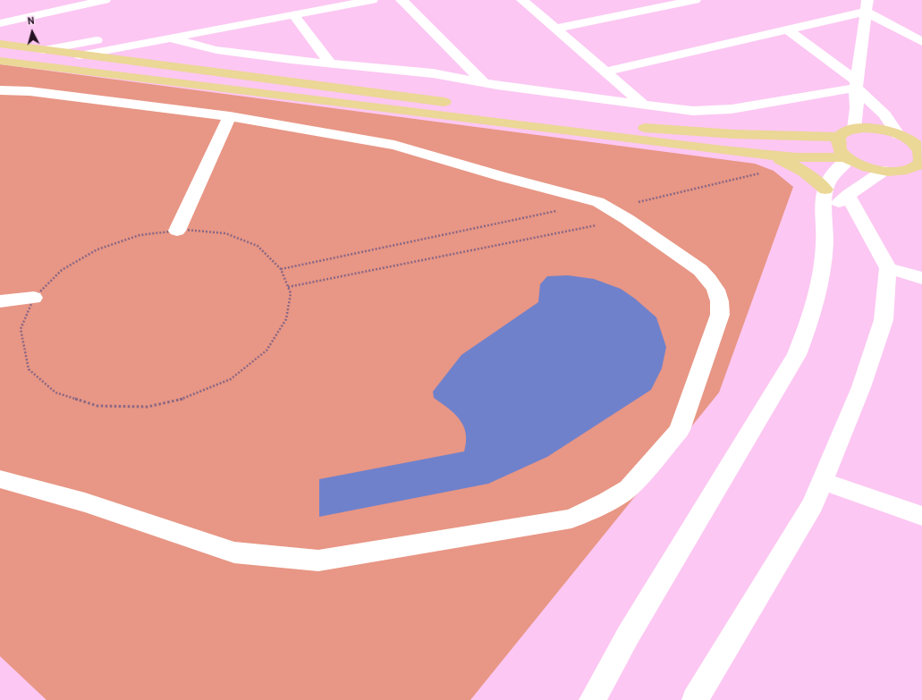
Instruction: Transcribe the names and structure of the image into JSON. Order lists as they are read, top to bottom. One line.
{"north":"top"}
